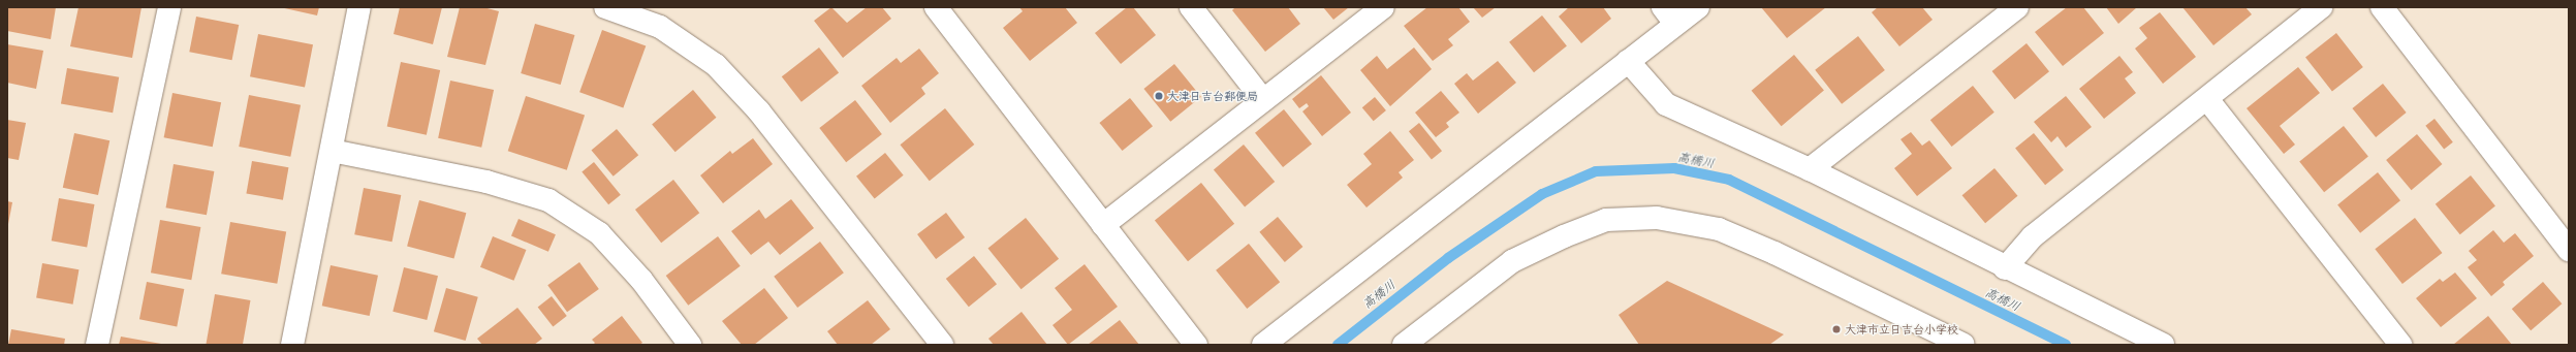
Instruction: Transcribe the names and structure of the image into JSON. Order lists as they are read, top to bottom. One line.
{"water":["高橋川"],"places":["大津日吉台郵便局","大津市立日吉台小学校"]}
